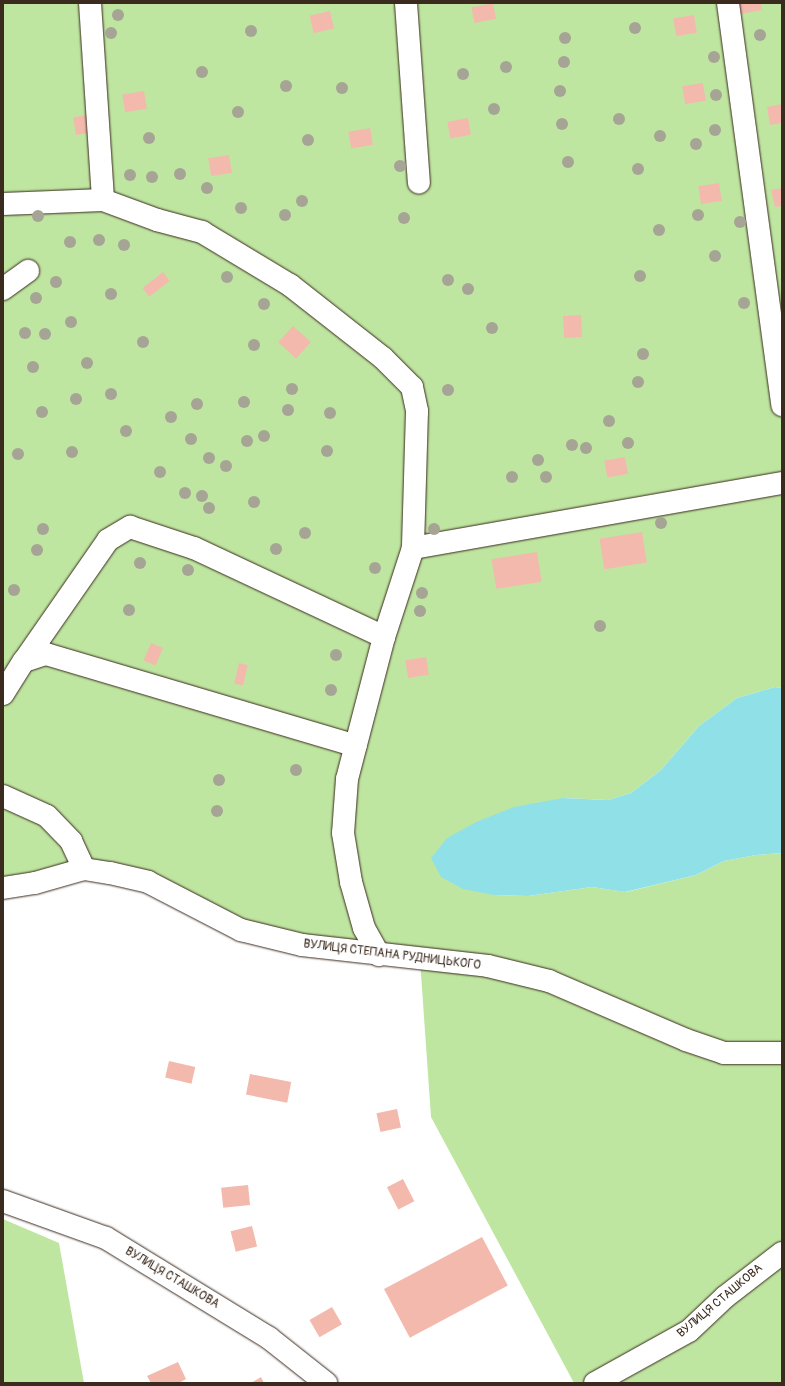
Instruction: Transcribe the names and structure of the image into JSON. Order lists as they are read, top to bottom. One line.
{"streets":{"street":["ВУЛИЦЯ СТЕПАНА РУДНИЦЬКОГО","ВУЛИЦЯ СТАШКОВА"]}}
